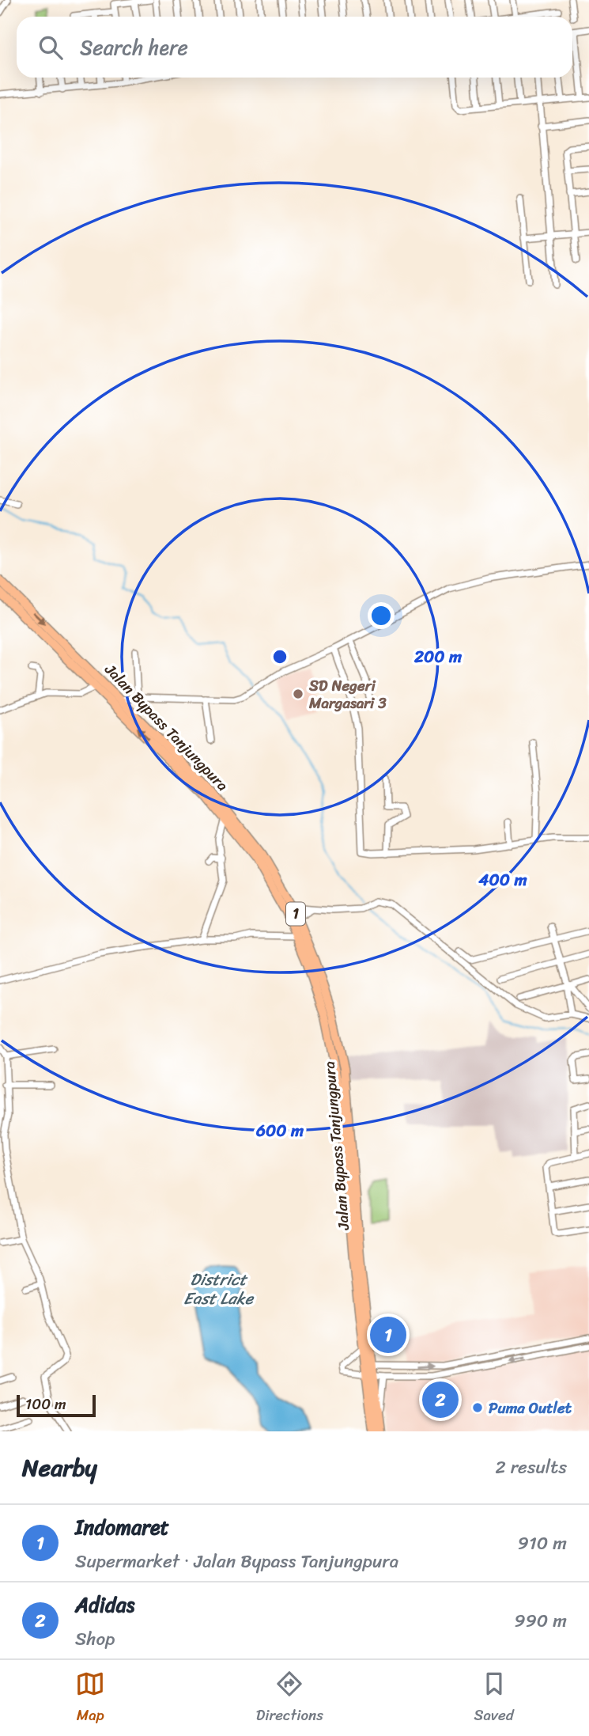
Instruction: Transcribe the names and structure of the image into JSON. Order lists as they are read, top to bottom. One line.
{"streets":{"highway":["Jalan Bypass Tanjungpura","1"]},"water":["District East Lake"],"places":["SD Negeri Margasari 3","Puma Outlet"],"scale_bar":"100 m","page":{"search":"Search here","pins":["1","2"],"scale":"100 m","heading":["Nearby","2 results"],"list":[{"mark":"1","name":"Indomaret","note":"Supermarket · Jalan Bypass Tanjungpura","value":"910 m"},{"mark":"2","name":"Adidas","note":"Shop","value":"990 m"}],"nav":["Map","Directions","Saved"]},"rings":["200 m","400 m","600 m"]}
